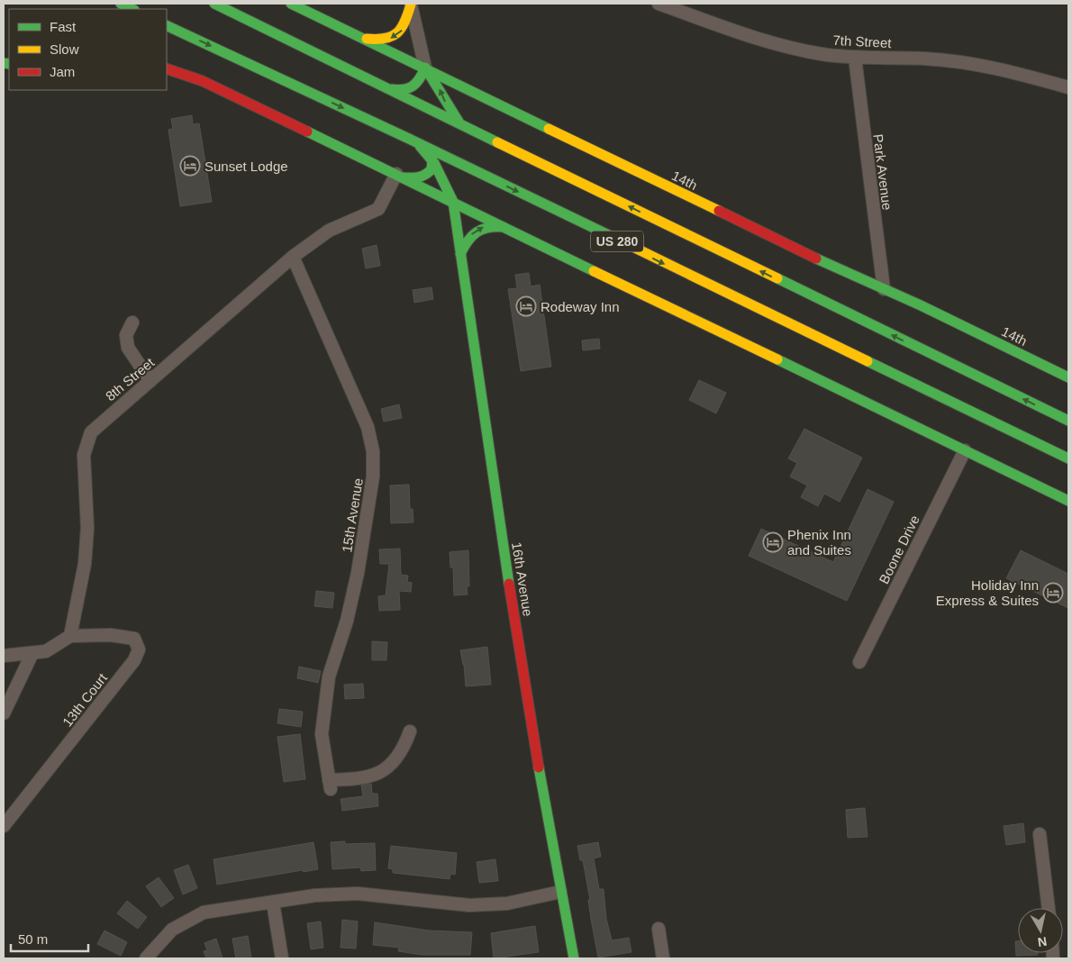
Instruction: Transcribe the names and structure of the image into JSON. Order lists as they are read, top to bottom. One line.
{"streets":{"main road":["14th","US 280","16th Avenue"],"street":["7th Street","Park Avenue","8th Street","15th Avenue","Boone Drive","13th Court"]},"crossings":[["7th Street","Park Avenue"],["Park Avenue","14th"],["8th Street","15th Avenue"],["8th Street","13th Court"]],"places":{"hotel":["Sunset Lodge","Rodeway Inn","Phenix Inn and Suites","Holiday Inn Express & Suites"]},"legend":["Fast","Slow","Jam"],"scale_bar":"50 m","north":"bottom"}
